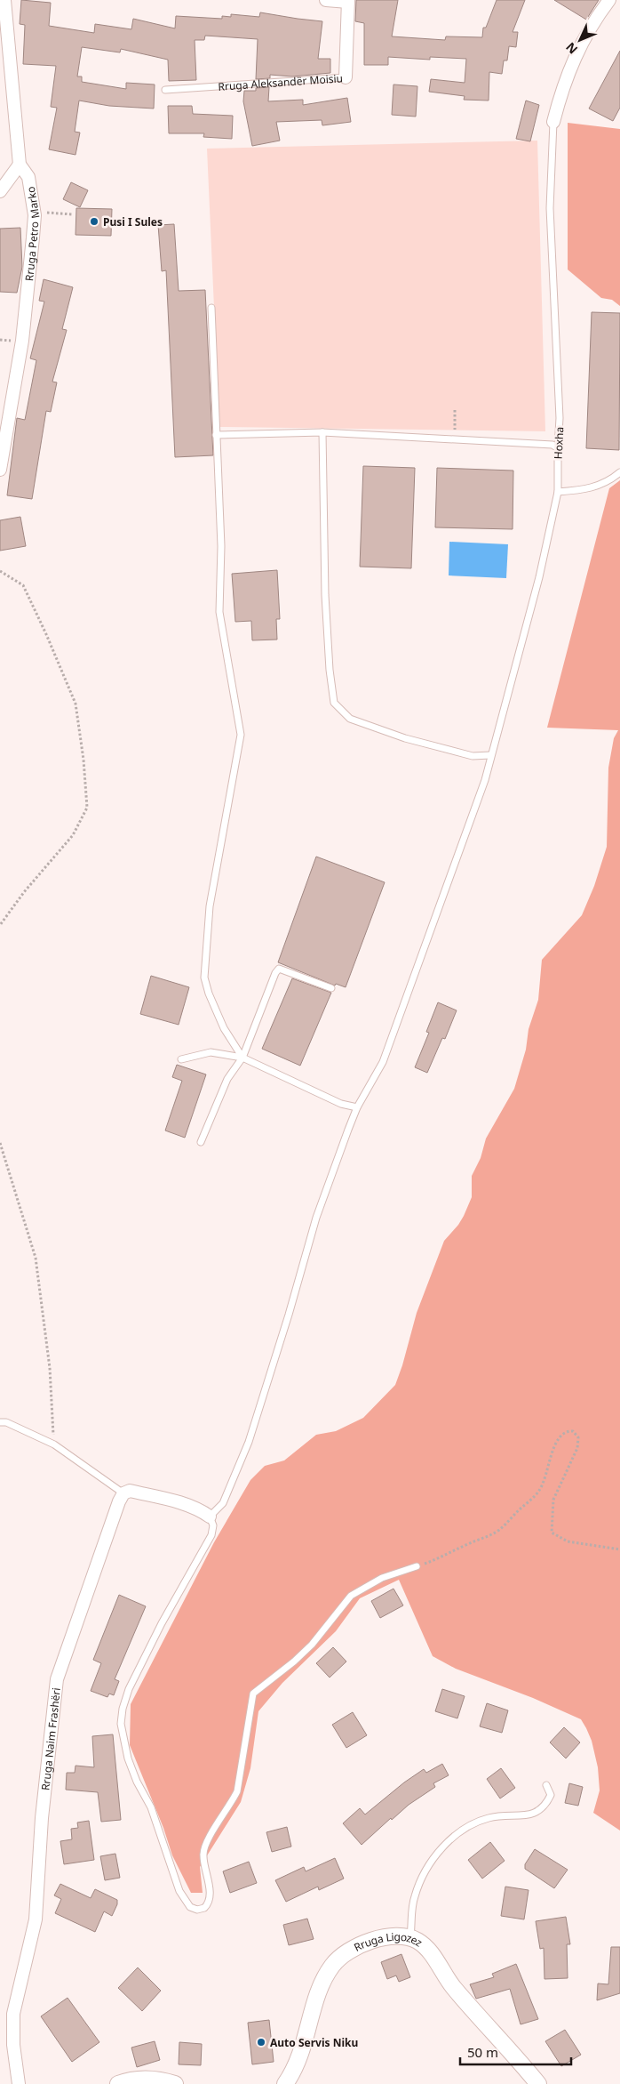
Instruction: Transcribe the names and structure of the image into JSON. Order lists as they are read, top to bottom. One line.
{"streets":{"street":["Rruga Aleksandër Moisiu","Rruga Petro Marko","Rruga Naim Frashëri","Rruga Ligozez"],"lane":["Hoxha"]},"places":["Pusi I Sules","Auto Servis Niku"],"scale_bar":"50 m","north":"bottom left"}
